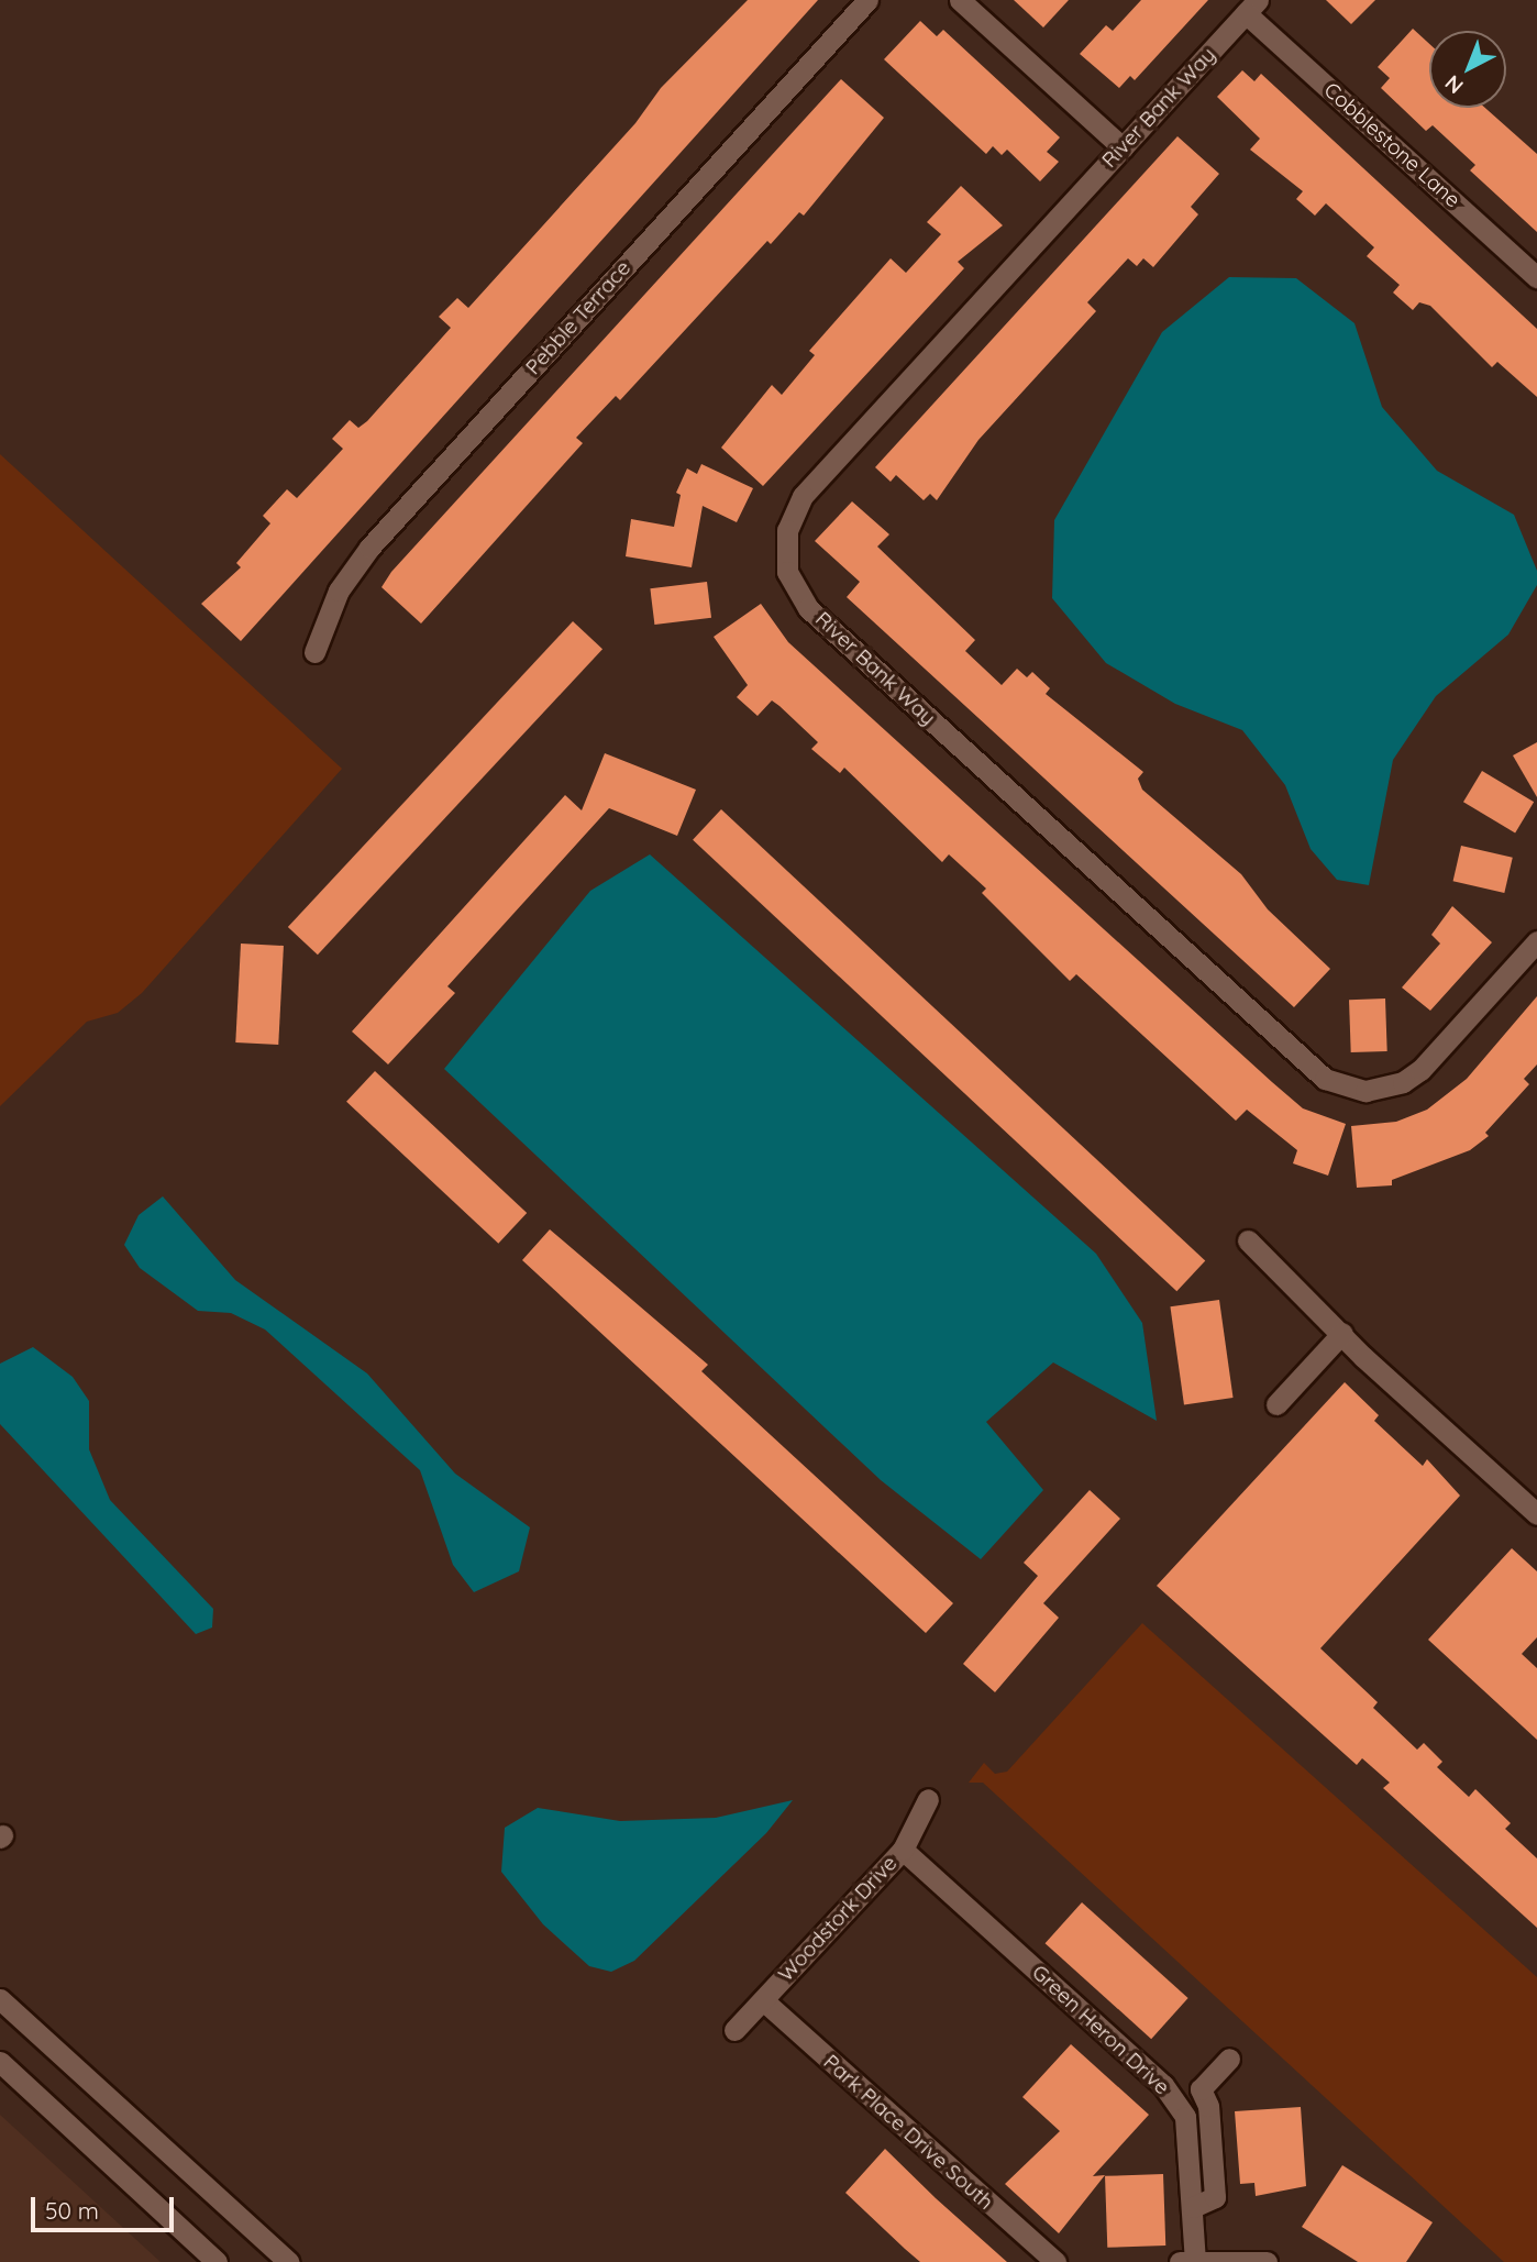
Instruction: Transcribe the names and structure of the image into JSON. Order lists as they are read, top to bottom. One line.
{"streets":{"street":["River Bank Way","Cobblestone Lane","Pebble Terrace","Woodstork Drive","Green Heron Drive","Park Place Drive South"]},"crossings":[["River Bank Way","Cobblestone Lane"],["Woodstork Drive","Green Heron Drive"],["Woodstork Drive","Park Place Drive South"]],"scale_bar":"50 m","north":"bottom left"}
